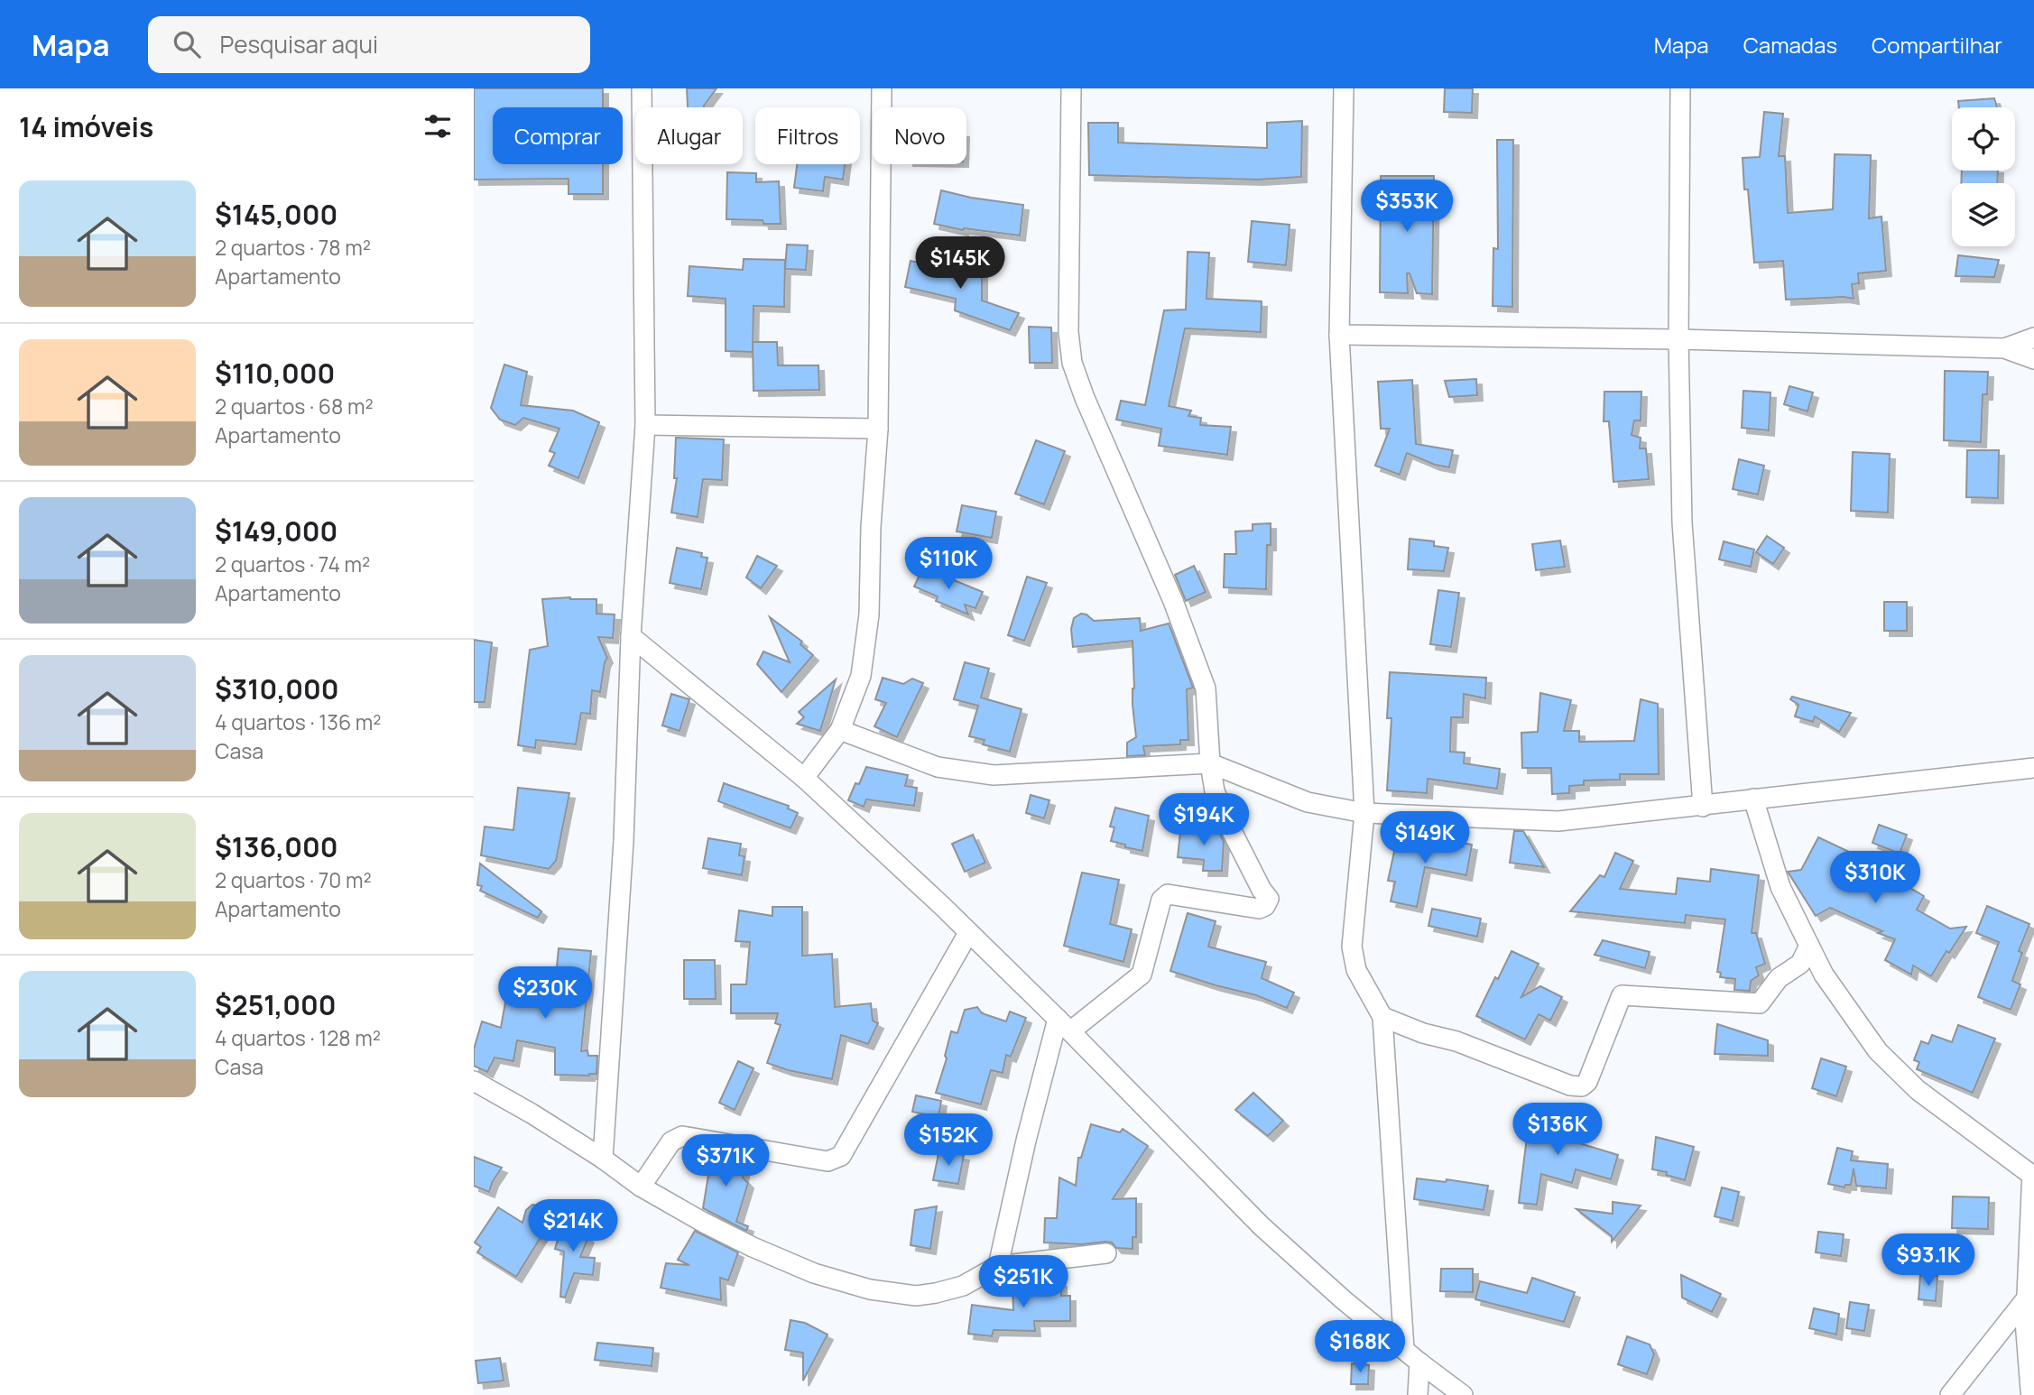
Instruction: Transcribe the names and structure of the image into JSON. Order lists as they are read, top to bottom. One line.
{"page":{"header":"Mapa","search":"Pesquisar aqui","nav":["Mapa","Camadas","Compartilhar"],"heading":"14 imóveis","chip":["Comprar","Alugar","Filtros","Novo"],"list":[{"name":"$145,000","note":"2 quartos · 78 m² · Apartamento"},{"name":"$110,000","note":"2 quartos · 68 m² · Apartamento"},{"name":"$149,000","note":"2 quartos · 74 m² · Apartamento"},{"name":"$310,000","note":"4 quartos · 136 m² · Casa"},{"name":"$136,000","note":"2 quartos · 70 m² · Apartamento"},{"name":"$251,000","note":"4 quartos · 128 m² · Casa"}],"price":["$353K","$145K","$110K","$194K","$149K","$310K","$230K","$136K","$152K","$371K","$214K","$93.1K","$251K","$168K"]}}
